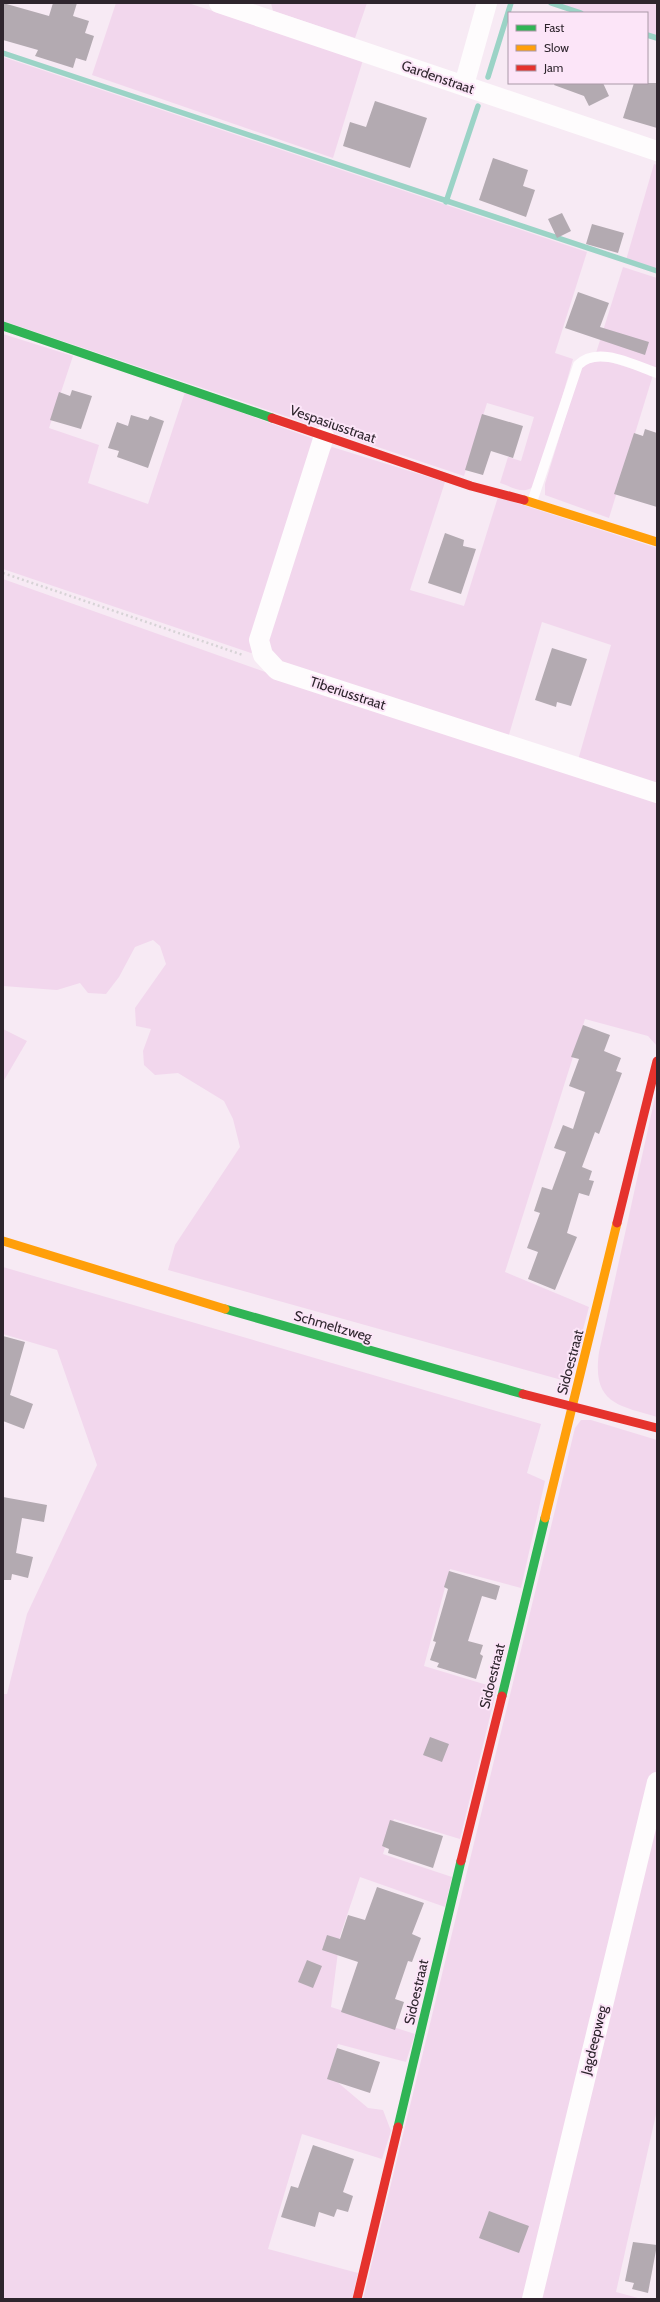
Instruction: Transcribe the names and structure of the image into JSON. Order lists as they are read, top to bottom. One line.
{"streets":{"street":["Gardenstraat","Vespasiusstraat","Tiberiusstraat","Schmeltzweg","Sidoestraat","Jagdeepweg"]},"crossings":[["Schmeltzweg","Sidoestraat"]],"legend":["Fast","Slow","Jam"]}
